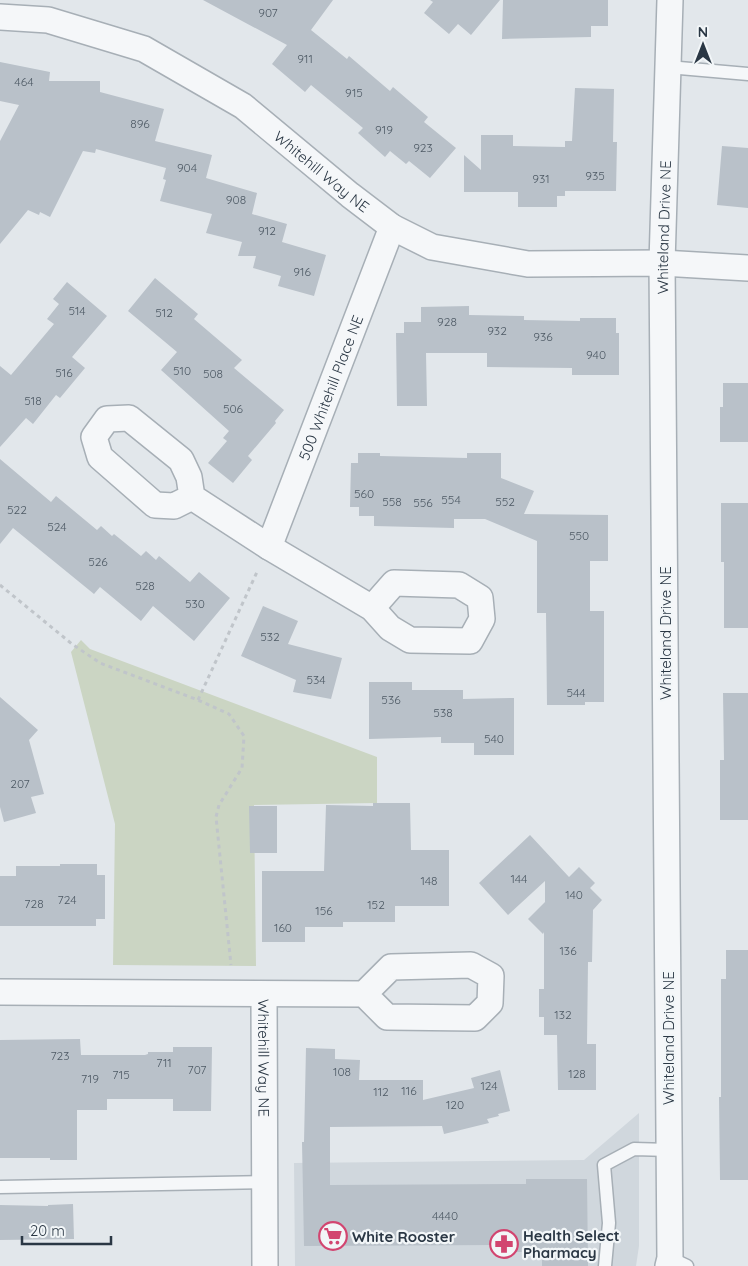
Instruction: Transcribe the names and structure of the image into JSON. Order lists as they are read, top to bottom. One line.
{"streets":{"street":["Whitehill Way NE","Whiteland Drive NE","500 Whitehill Place NE"]},"crossings":[["Whitehill Way NE","Whiteland Drive NE"],["Whitehill Way NE","500 Whitehill Place NE"]],"places":{"supermarket":["White Rooster"],"pharmacy":["Health Select Pharmacy"]},"house_numbers":["907","911","464","915","896","919","923","904","935","931","908","912","916","514","512","928","932","936","940","510","516","508","518","506","560","554","558","552","556","522","524","550","526","528","530","532","534","544","536","538","540","207","144","148","140","724","728","152","156","160","136","132","723","711","707","108","128","715","719","124","116","112","120","4440"],"scale_bar":"20 m","north":"top"}
